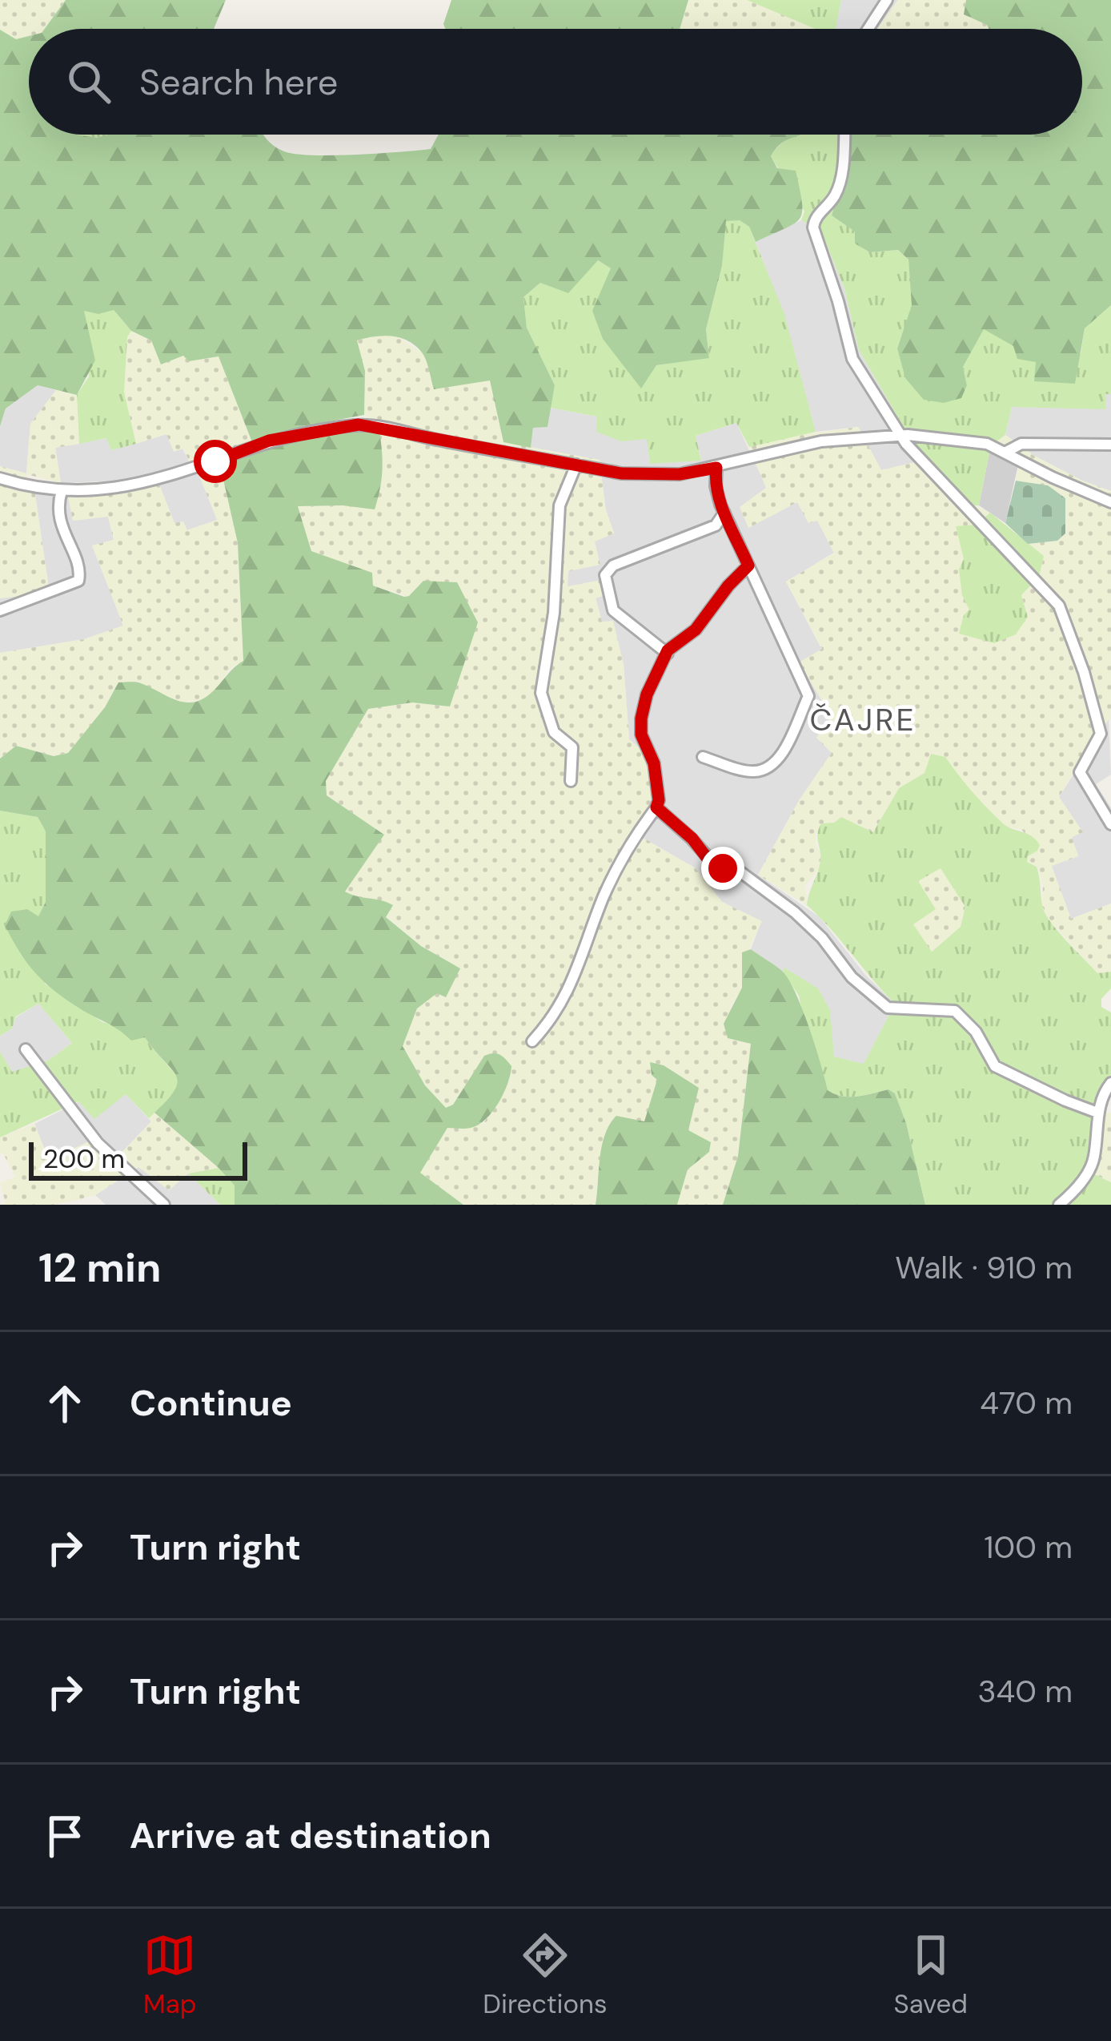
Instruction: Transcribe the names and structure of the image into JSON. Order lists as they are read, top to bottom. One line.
{"districts":["ČAJRE"],"scale_bar":"200 m","page":{"search":"Search here","scale":"200 m","heading":["12 min","Walk · 910 m"],"list":[["Continue","470 m"],["Turn right","100 m"],["Turn right","340 m"],"Arrive at destination"],"nav":["Map","Directions","Saved"]}}
